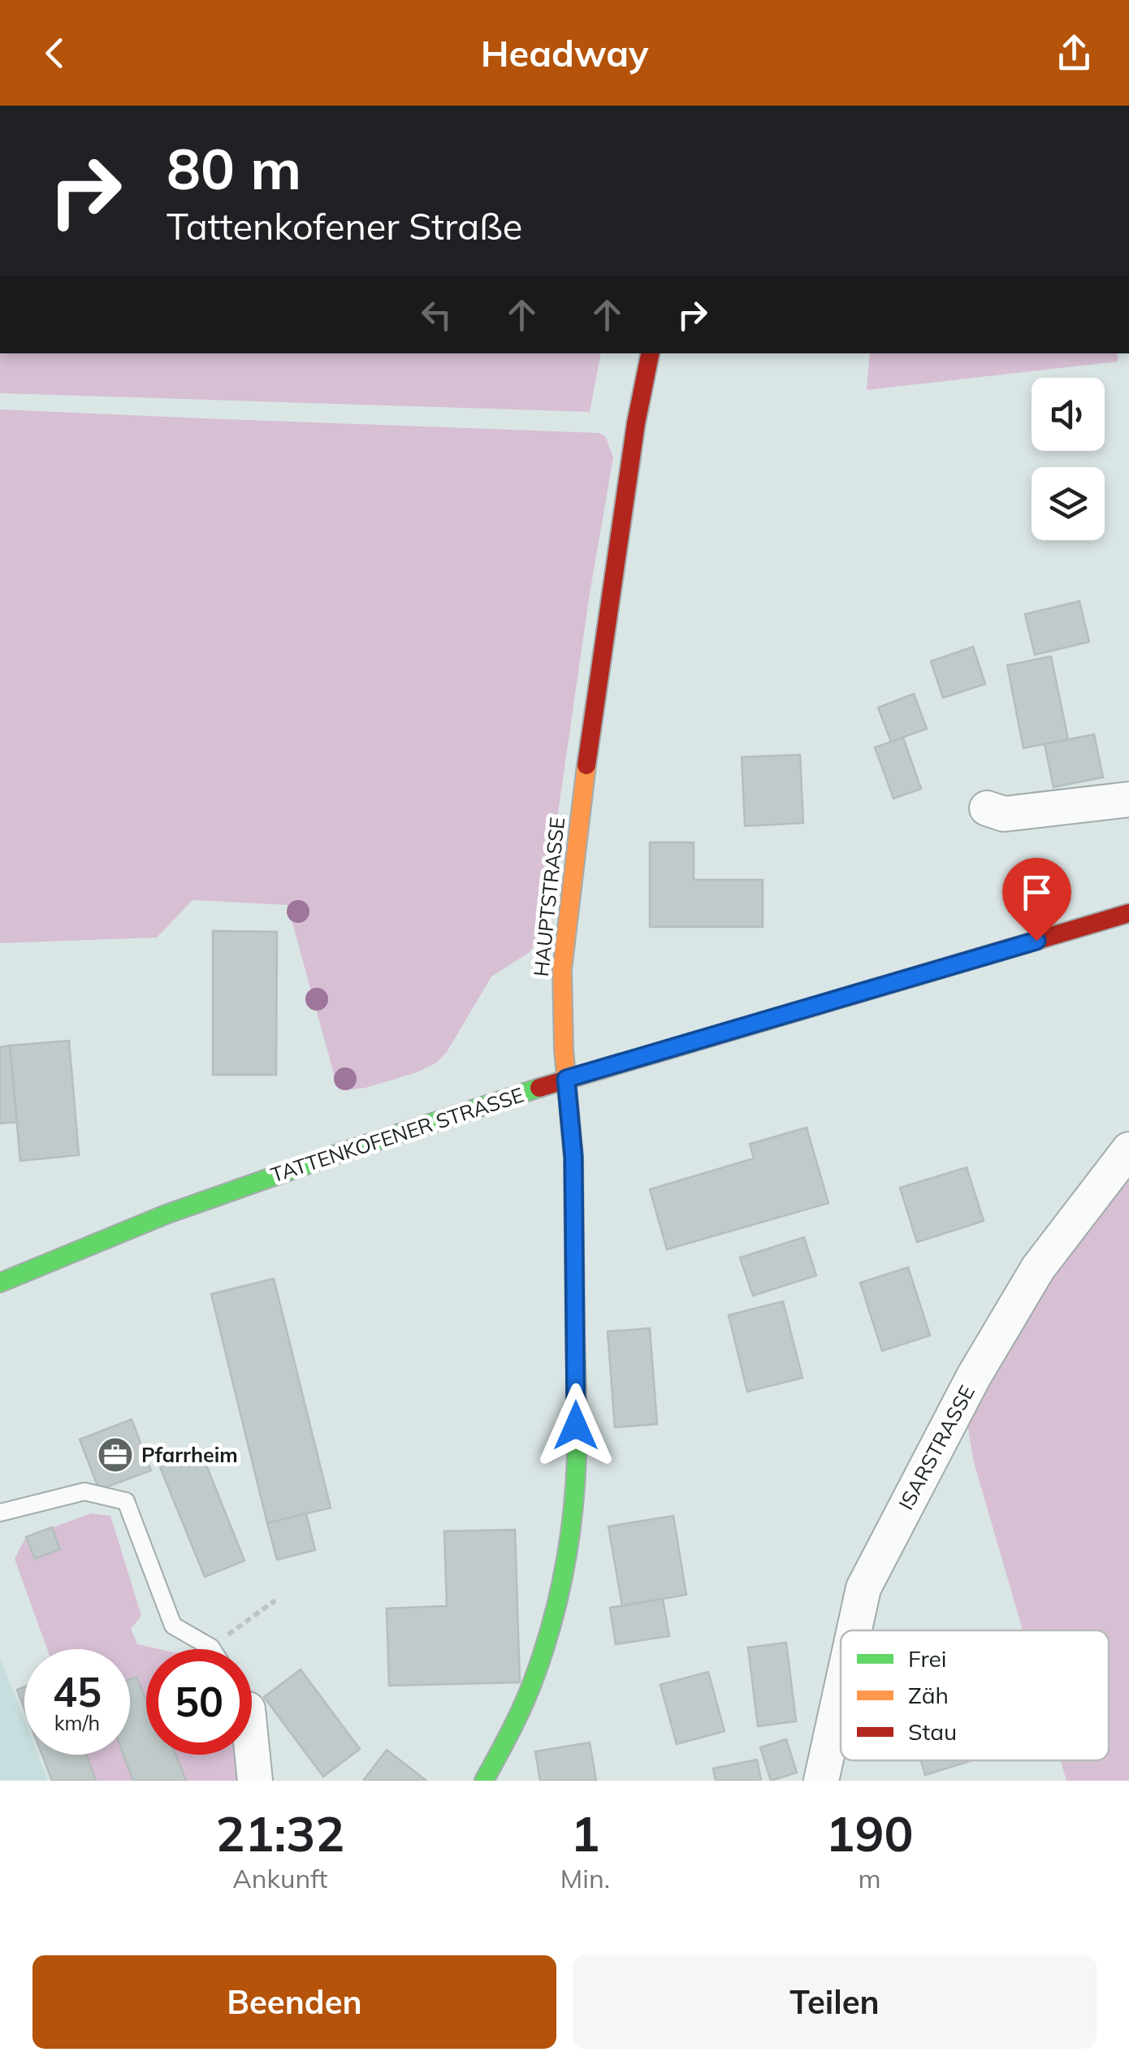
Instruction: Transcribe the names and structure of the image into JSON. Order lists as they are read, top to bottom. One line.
{"streets":{"main road":["HAUPTSTRASSE","TATTENKOFENER STRASSE"],"street":["ISARSTRASSE"]},"crossings":[["HAUPTSTRASSE","TATTENKOFENER STRASSE"]],"places":{"office":["Pfarrheim"]},"legend":["Frei","Zäh","Stau"],"page":{"header":"Headway","turn":["80 m","Tattenkofener Straße"],"speed":"45 km/h","limit":"50","eta":["21:32","Ankunft","1","Min.","190","m"],"buttons":["Beenden","Teilen"]}}
